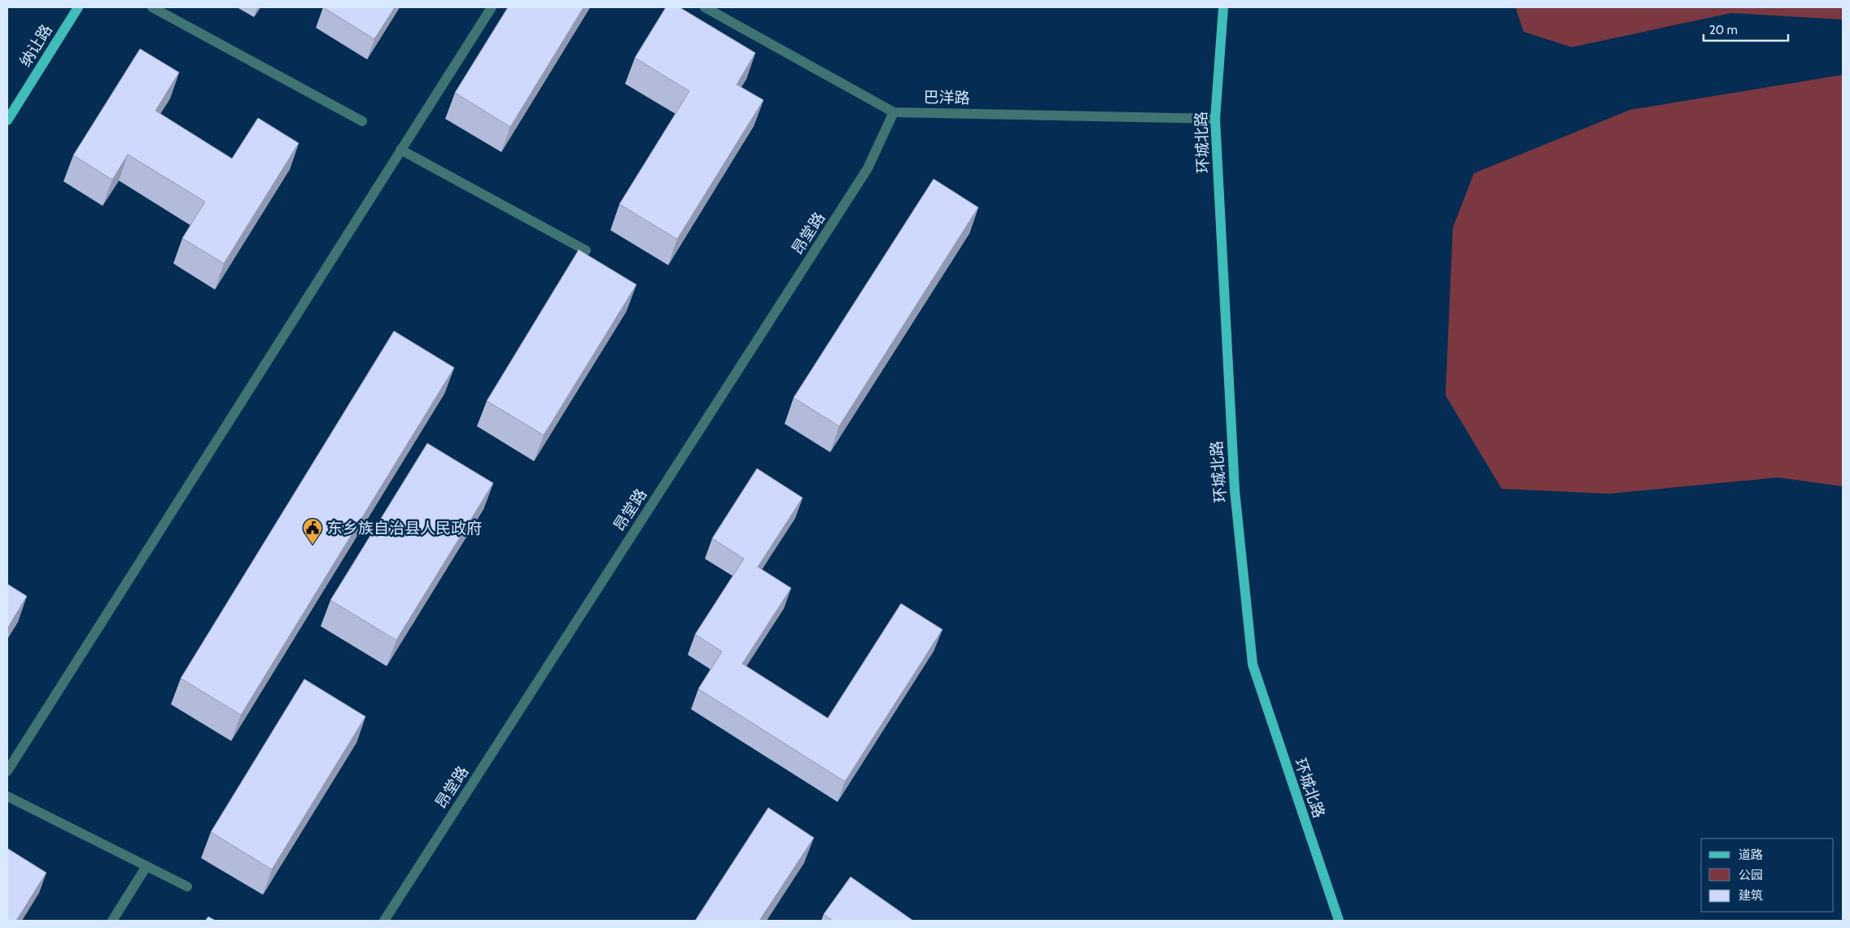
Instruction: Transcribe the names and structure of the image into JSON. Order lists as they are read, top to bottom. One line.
{"streets":{"main road":["纳让路","环城北路"],"street":["巴洋路","昂堂路"]},"crossings":[["巴洋路","环城北路"],["巴洋路","昂堂路"]],"places":{"public building":["东乡族自治县人民政府"]},"legend":["道路","公园","建筑"],"scale_bar":"20 m"}
